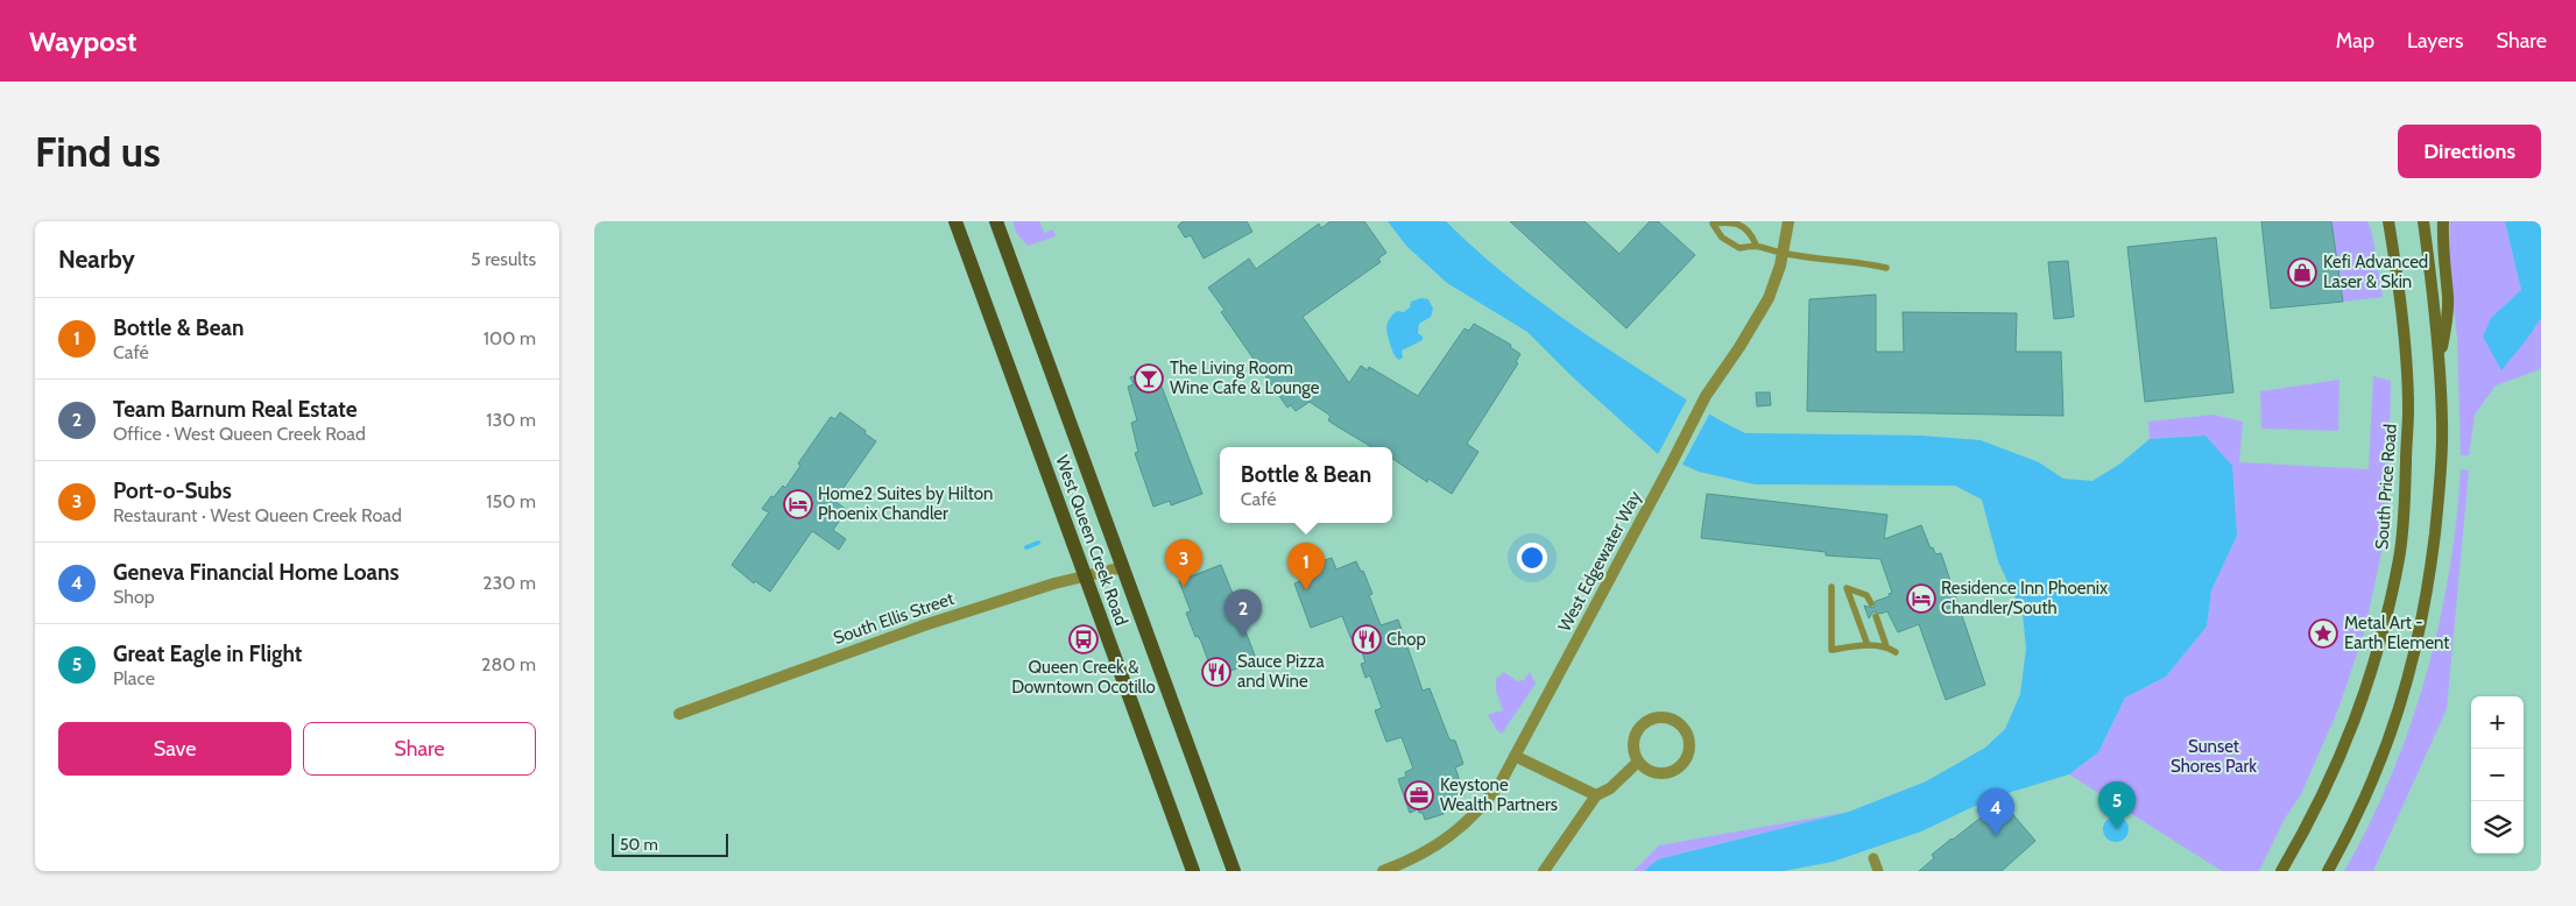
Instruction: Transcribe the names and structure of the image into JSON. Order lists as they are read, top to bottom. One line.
{"streets":{"main road":["South Price Road","West Queen Creek Road"],"street":["West Edgewater Way","South Ellis Street"]},"crossings":[["West Queen Creek Road","South Ellis Street"]],"parks":["Sunset Shores Park"],"places":{"shop":["Kefi Advanced Laser & Skin"],"bar":["The Living Room Wine Cafe & Lounge"],"hotel":["Home2 Suites by Hilton Phoenix Chandler","Residence Inn Phoenix Chandler/South"],"place":["Metal Art - Earth Element"],"bus stop":["Queen Creek & Downtown Ocotillo"],"restaurant":["Chop","Sauce Pizza and Wine"],"office":["Keystone Wealth Partners"]},"scale_bar":"50 m","page":{"header":"Waypost","nav":["Map","Layers","Share"],"buttons":["Directions",["Save","Share"]],"title":"Find us","heading":["Nearby","5 results"],"list":[{"mark":"1","name":"Bottle & Bean","note":"Café","value":"100 m"},{"mark":"2","name":"Team Barnum Real Estate","note":"Office · West Queen Creek Road","value":"130 m"},{"mark":"3","name":"Port-o-Subs","note":"Restaurant · West Queen Creek Road","value":"150 m"},{"mark":"4","name":"Geneva Financial Home Loans","note":"Shop","value":"230 m"},{"mark":"5","name":"Great Eagle in Flight","note":"Place","value":"280 m"}],"popup":["Bottle & Bean","Café"],"pins":["3","1","2","5","4"],"map_buttons":["+","−"],"scale":"50 m"}}
